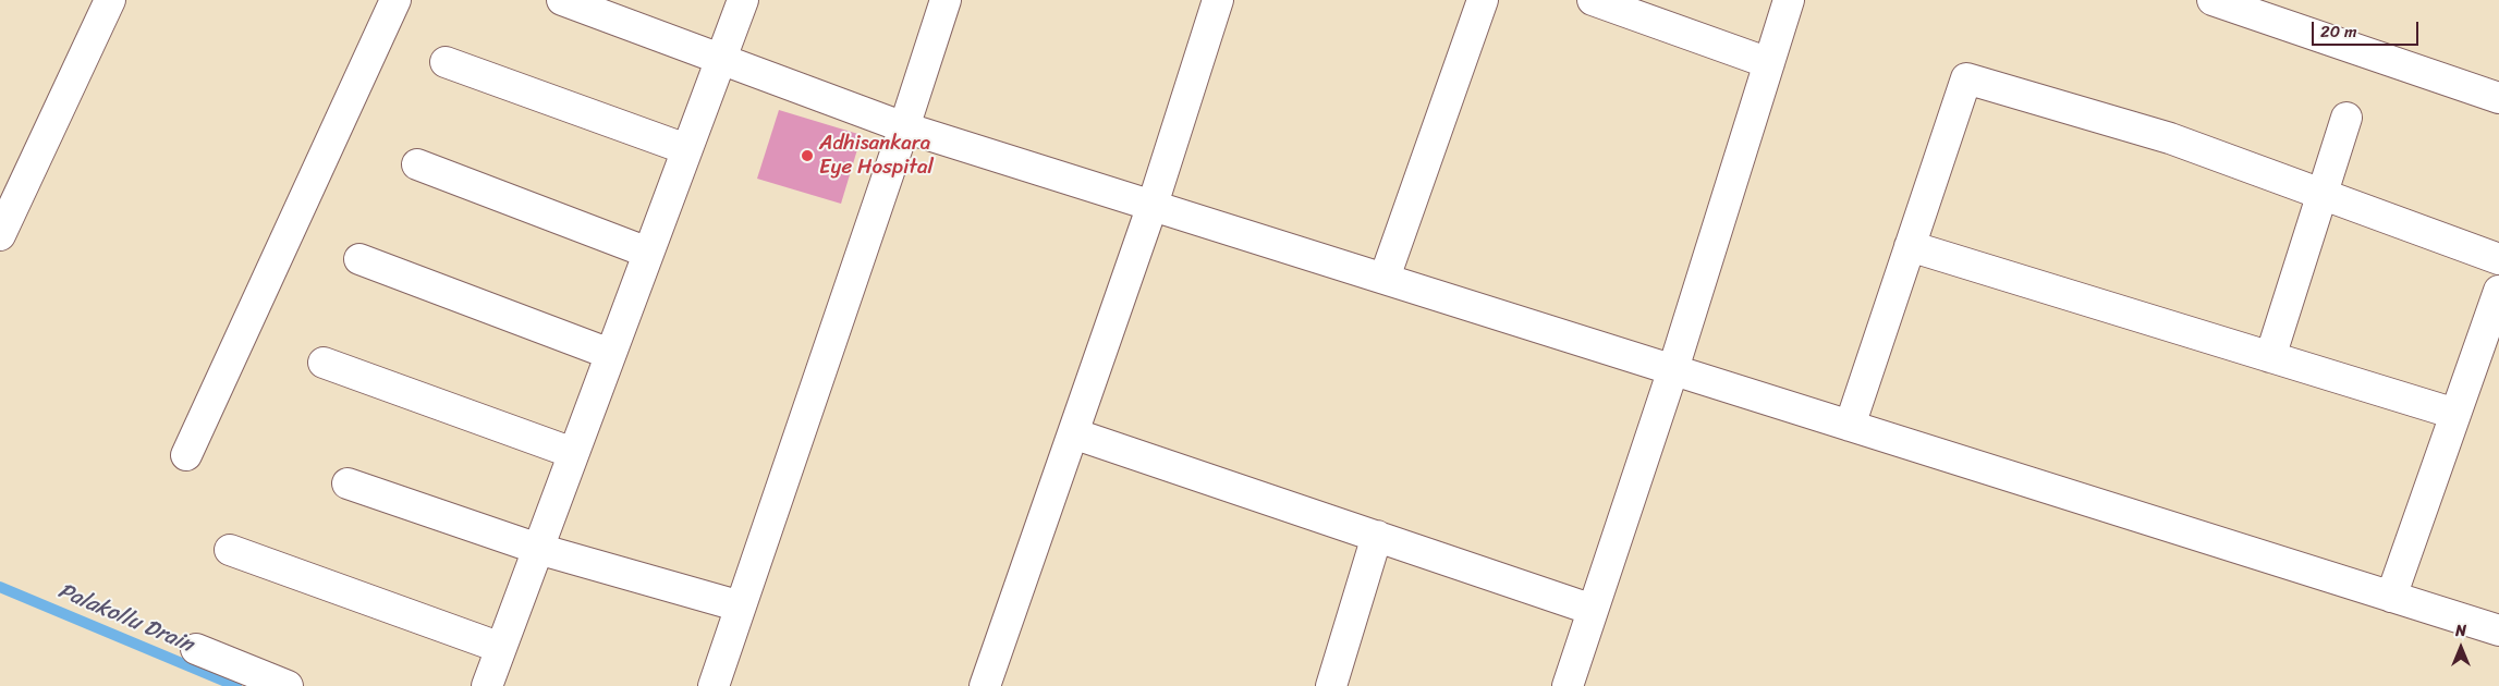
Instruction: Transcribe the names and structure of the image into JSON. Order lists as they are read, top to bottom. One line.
{"water":["Palakollu Drain"],"places":["Adhisankara Eye Hospital"],"scale_bar":"20 m","north":"top"}
